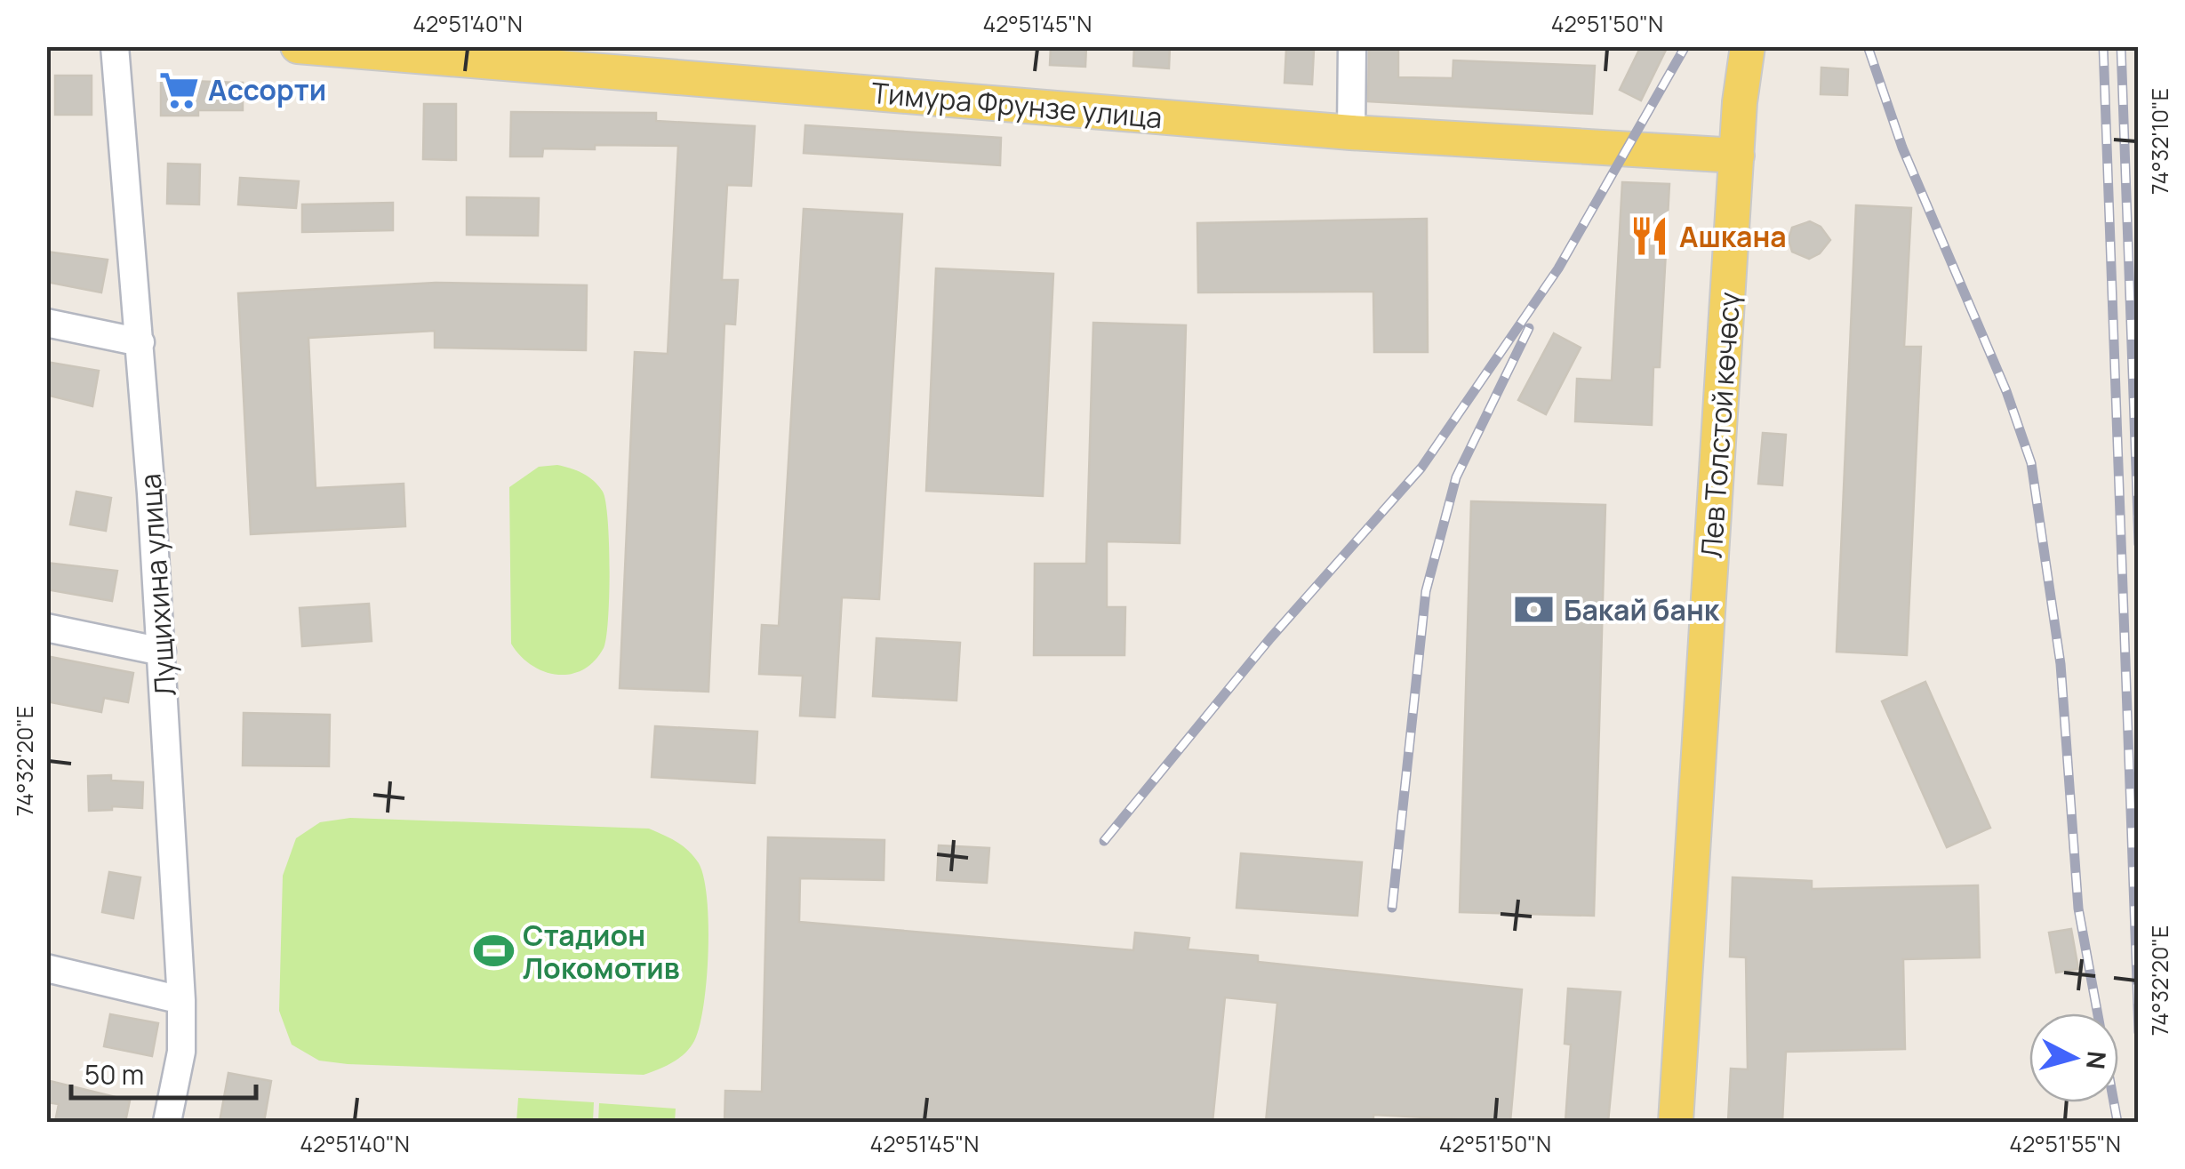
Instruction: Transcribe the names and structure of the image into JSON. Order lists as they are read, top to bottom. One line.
{"streets":{"main road":["Тимура Фрунзе улица","Лев Толстой көчөсү"],"street":["Лущихина улица"]},"crossings":[["Тимура Фрунзе улица","Лев Толстой көчөсү"]],"places":{"supermarket":["Ассорти"],"restaurant":["Ашкана"],"bank":["Бакай банк"],"sports":["Стадион Локомотив"]},"scale_bar":"50 m","north":"right","coordinates":["42°51'40\"N","42°51'45\"N","42°51'50\"N","74°32'10\"E","74°32'20\"E","42°51'55\"N"]}
